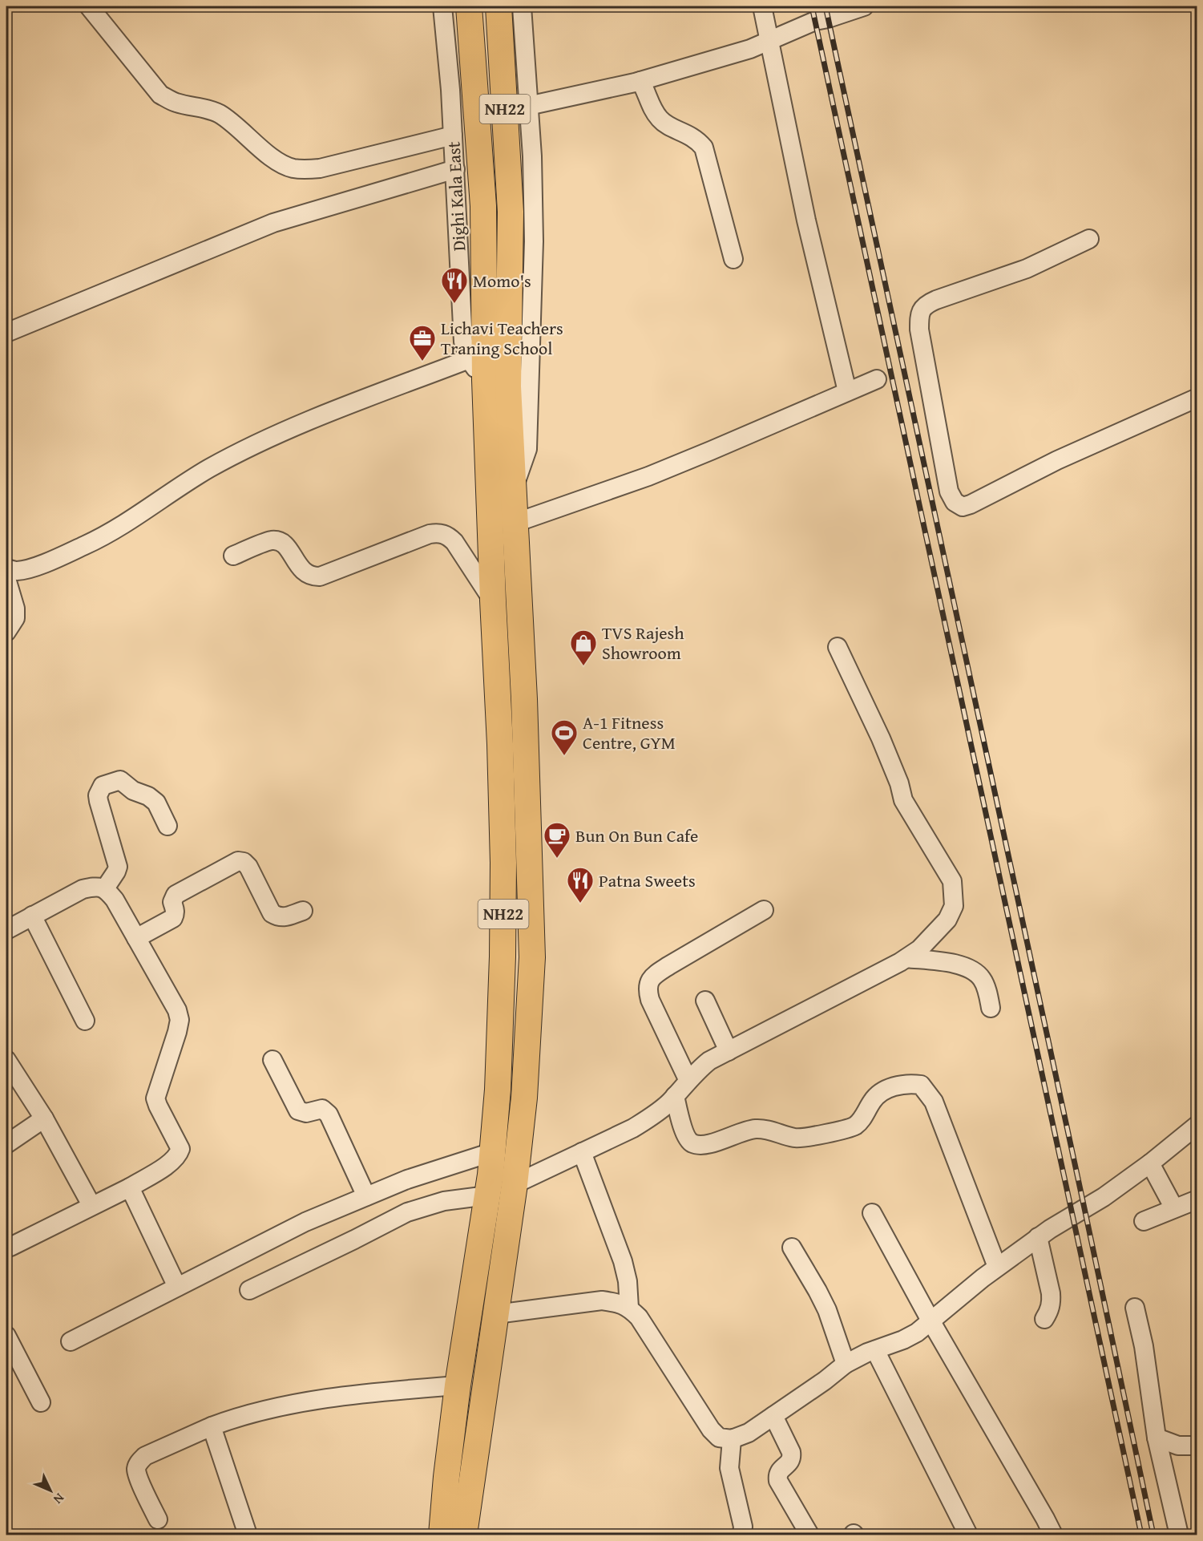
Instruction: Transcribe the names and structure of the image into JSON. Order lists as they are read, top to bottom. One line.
{"streets":{"highway":["NH22"],"street":["Dighi Kala East"]},"crossings":[["NH22","Dighi Kala East"]],"places":{"restaurant":["Momo's","Patna Sweets"],"office":["Lichavi Teachers Traning School"],"shop":["TVS Rajesh Showroom"],"sports":["A-1 Fitness Centre, GYM"],"cafe":["Bun On Bun Cafe"]},"north":"bottom right"}
